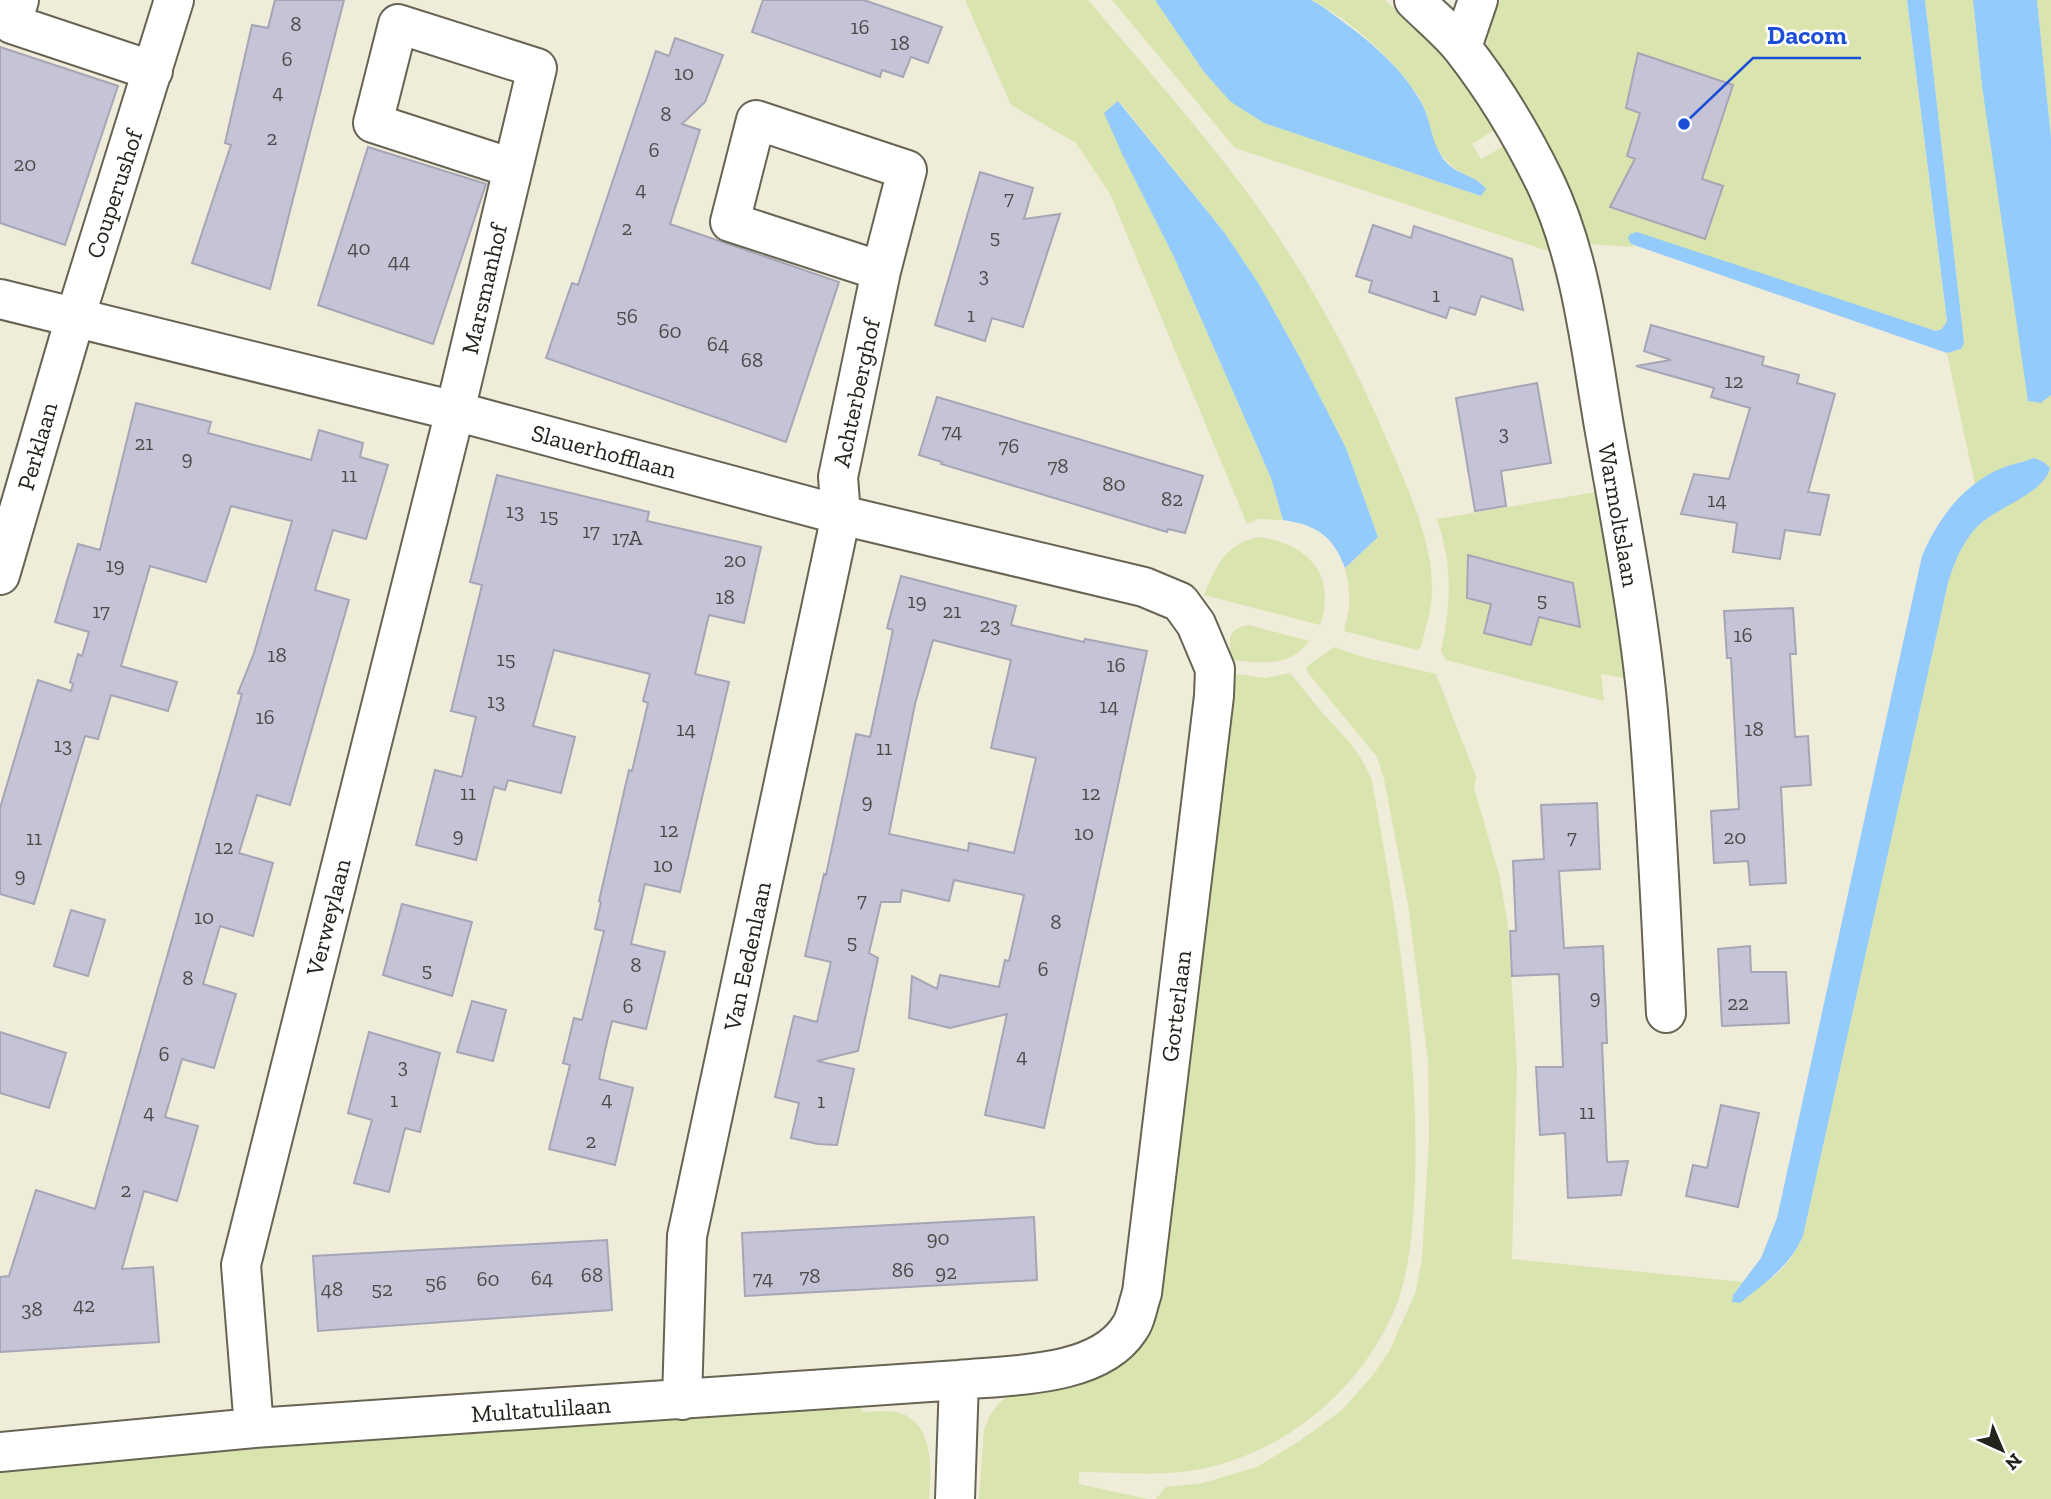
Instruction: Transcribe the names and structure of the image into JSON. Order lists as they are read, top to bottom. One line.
{"streets":{"street":["Couperushof","Marsmanhof","Achterberghof","Perklaan","Slauerhofflaan","Warmoltslaan","Verweylaan","Van Eedenlaan","Gorterlaan","Multatulilaan"]},"crossings":[["Couperushof","Perklaan"],["Couperushof","Slauerhofflaan"],["Marsmanhof","Slauerhofflaan"],["Marsmanhof","Verweylaan"],["Achterberghof","Slauerhofflaan"],["Achterberghof","Van Eedenlaan"],["Perklaan","Slauerhofflaan"],["Slauerhofflaan","Verweylaan"],["Slauerhofflaan","Van Eedenlaan"],["Slauerhofflaan","Gorterlaan"],["Verweylaan","Multatulilaan"],["Van Eedenlaan","Multatulilaan"],["Gorterlaan","Multatulilaan"]],"places":["Dacom"],"house_numbers":["8","16","18","6","10","4","8","2","6","20","4","7","2","5","40","44","3","1","1","56","60","64","68","12","74","3","21","76","9","78","11","80","82","14","13","15","17","17A","20","19","18","5","19","17","21","23","16","18","15","16","13","14","16","14","18","13","11","11","12","9","12","10","9","7","20","11","12","10","9","7","10","8","5","8","6","5","8","9","22","6","6","4","3","4","1","1","4","11","2","2","90","86","92","68","78","64","74","60","56","48","52","42","38"],"north":"bottom right"}
